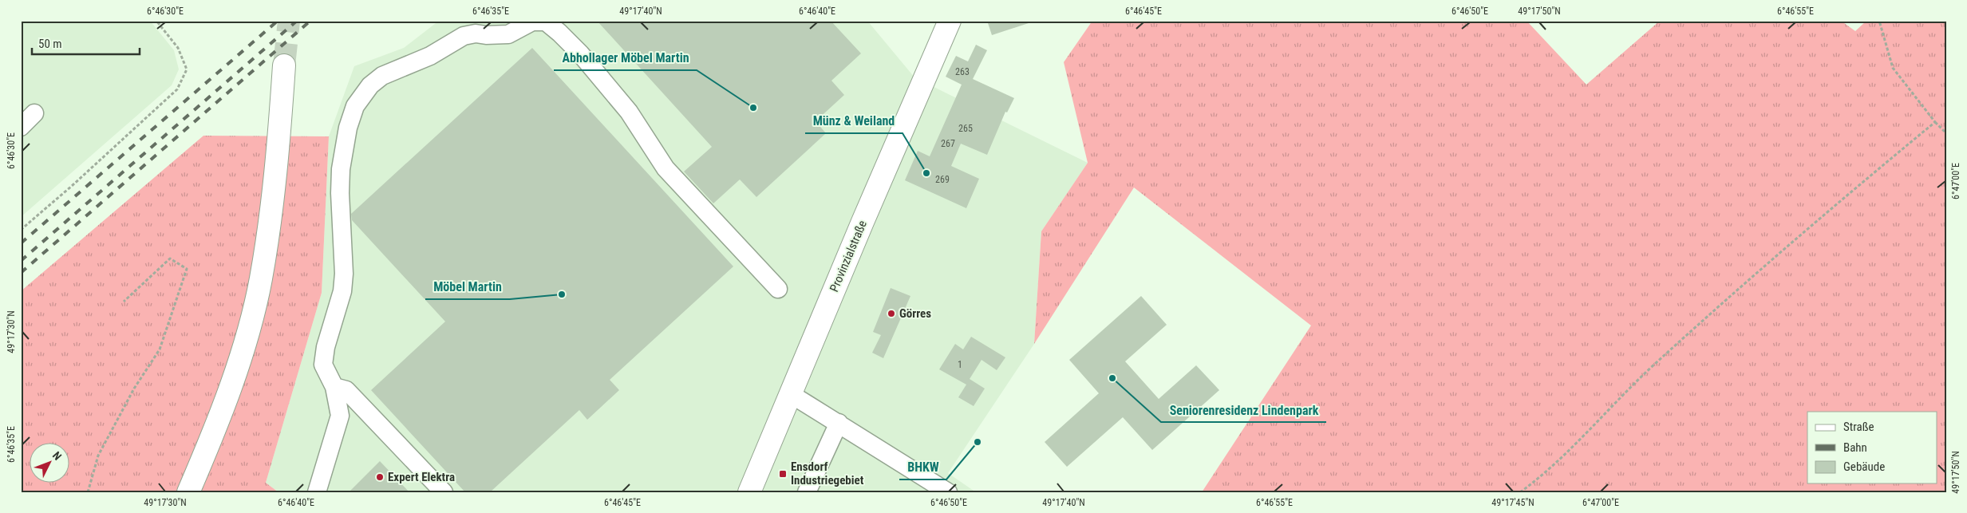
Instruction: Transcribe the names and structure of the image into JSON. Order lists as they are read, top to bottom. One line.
{"streets":{"main road":["Provinzialstraße"]},"places":{"other":["Abhollager Möbel Martin","Münz & Weiland","Möbel Martin","Görres","Seniorenresidenz Lindenpark","BHKW","Expert Elektra"],"transit":["Ensdorf Industriegebiet"]},"house_numbers":["263","265","267","269","1"],"legend":["Straße","Bahn","Gebäude"],"scale_bar":"50 m","north":"top right","coordinates":["6°46'30\"E","6°46'35\"E","49°17'40\"N","6°46'40\"E","6°46'45\"E","6°46'50\"E","49°17'50\"N","6°46'55\"E","6°47'00\"E","49°17'30\"N","49°17'45\"N"]}
